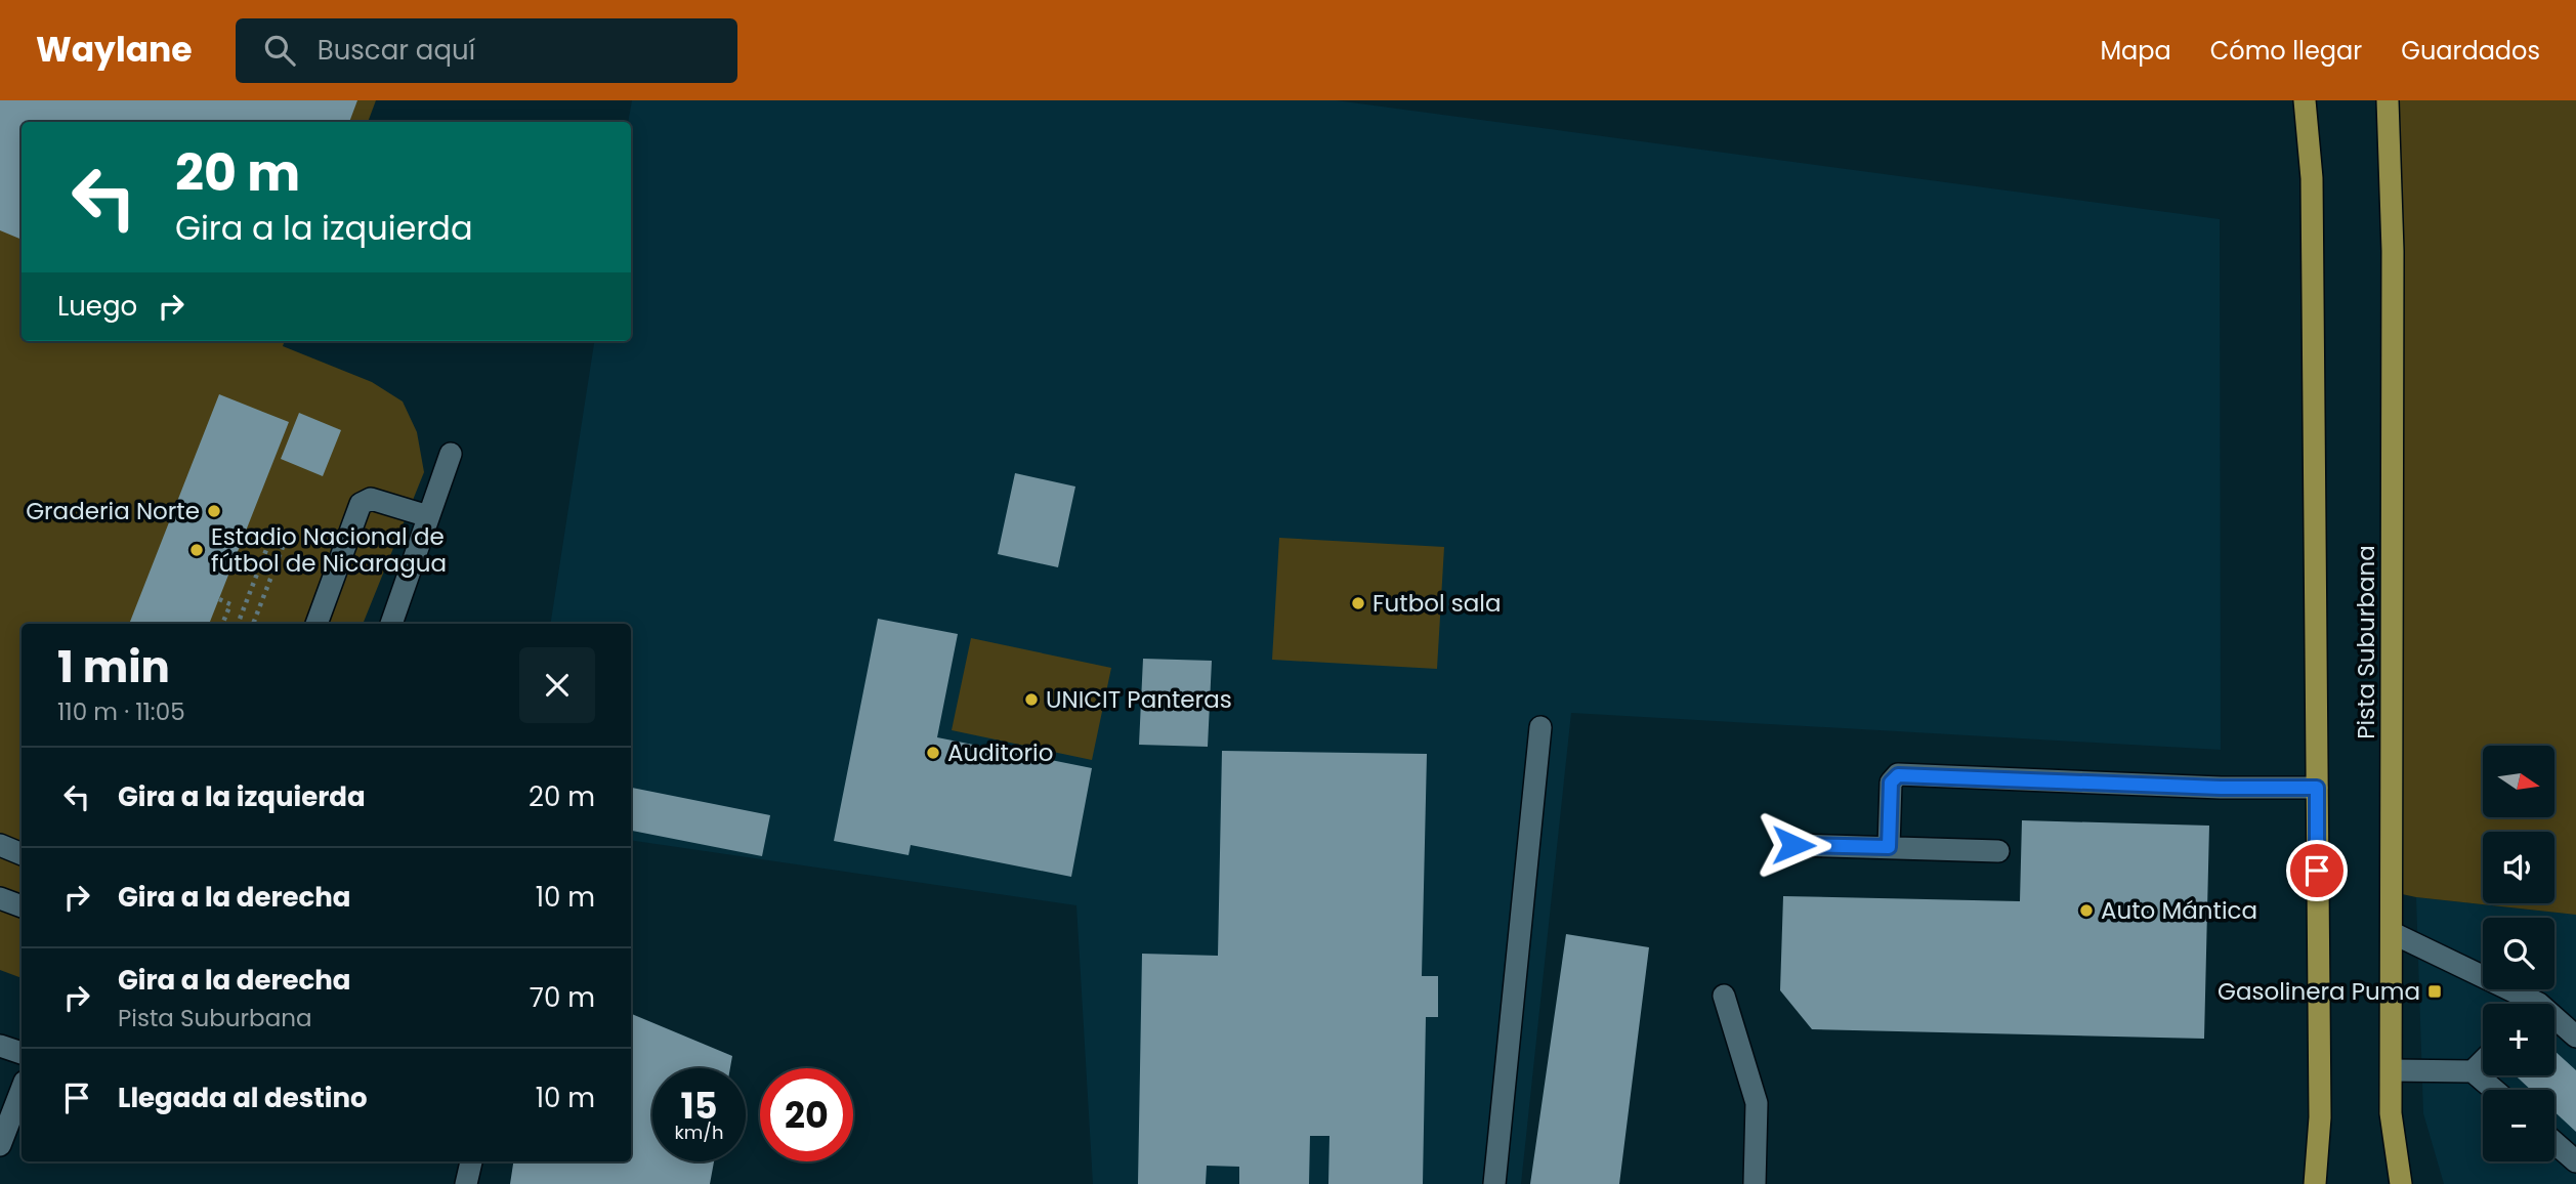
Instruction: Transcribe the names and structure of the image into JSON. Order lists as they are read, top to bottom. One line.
{"streets":{"main road":["Pista Suburbana"]},"places":{"other":["Graderia Norte","Estadio Nacional de fútbol de Nicaragua","Futbol sala","UNICIT Panteras","Auditorio","Auto Mántica"],"transit":["Gasolinera Puma"]},"north":"right","page":{"header":"Waylane","search":"Buscar aquí","nav":["Mapa","Cómo llegar","Guardados"],"turn":["20 m","Gira a la izquierda"],"then":"Luego","heading":["1 min","110 m · 11:05"],"map_buttons":["+","−"],"list":[{"name":"Gira a la izquierda","value":"20 m"},{"name":"Gira a la derecha","value":"10 m"},{"name":"Gira a la derecha","note":"Pista Suburbana","value":"70 m"},{"name":"Llegada al destino","value":"10 m"}],"speed":"15 km/h","limit":"20"}}
